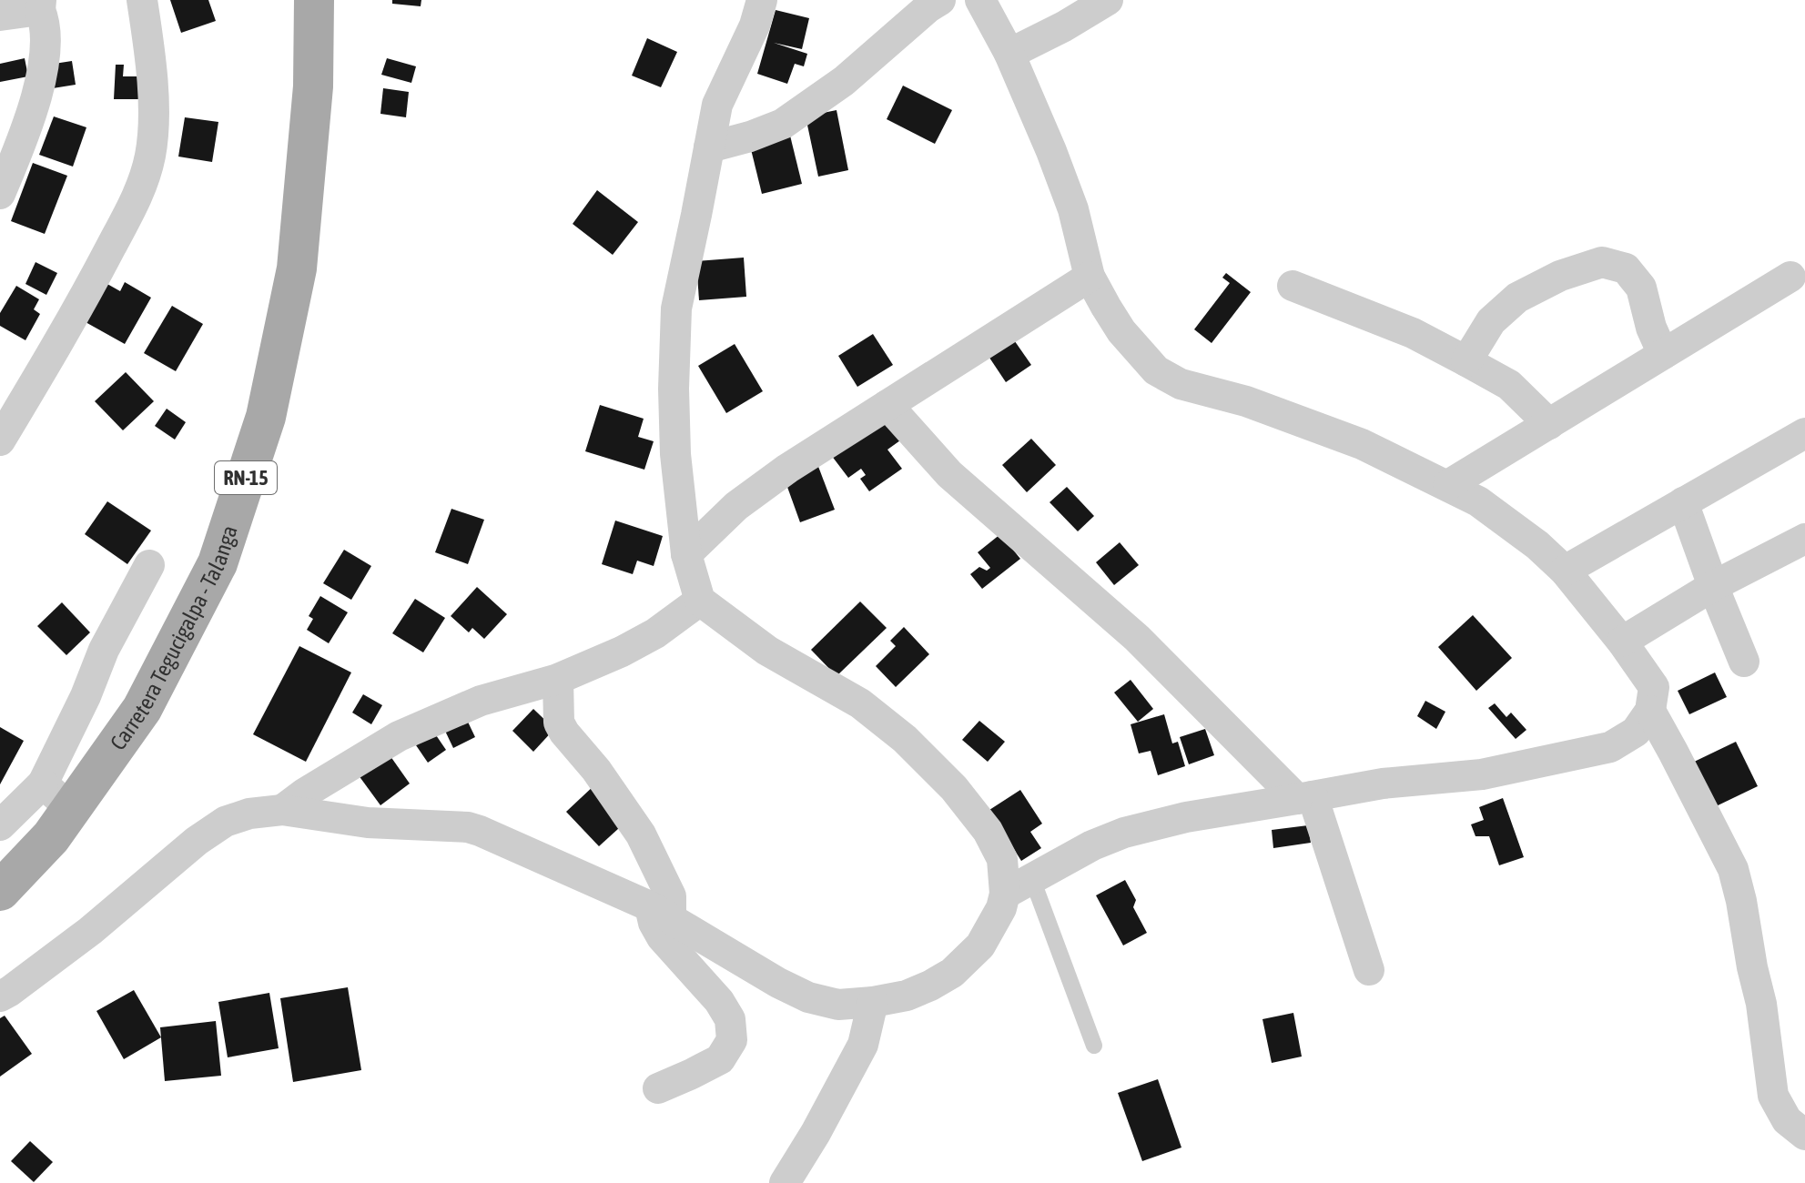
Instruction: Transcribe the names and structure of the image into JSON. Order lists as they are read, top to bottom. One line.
{"streets":{"main road":["RN-15","Carretera Tegucigalpa - Talanga"]}}
